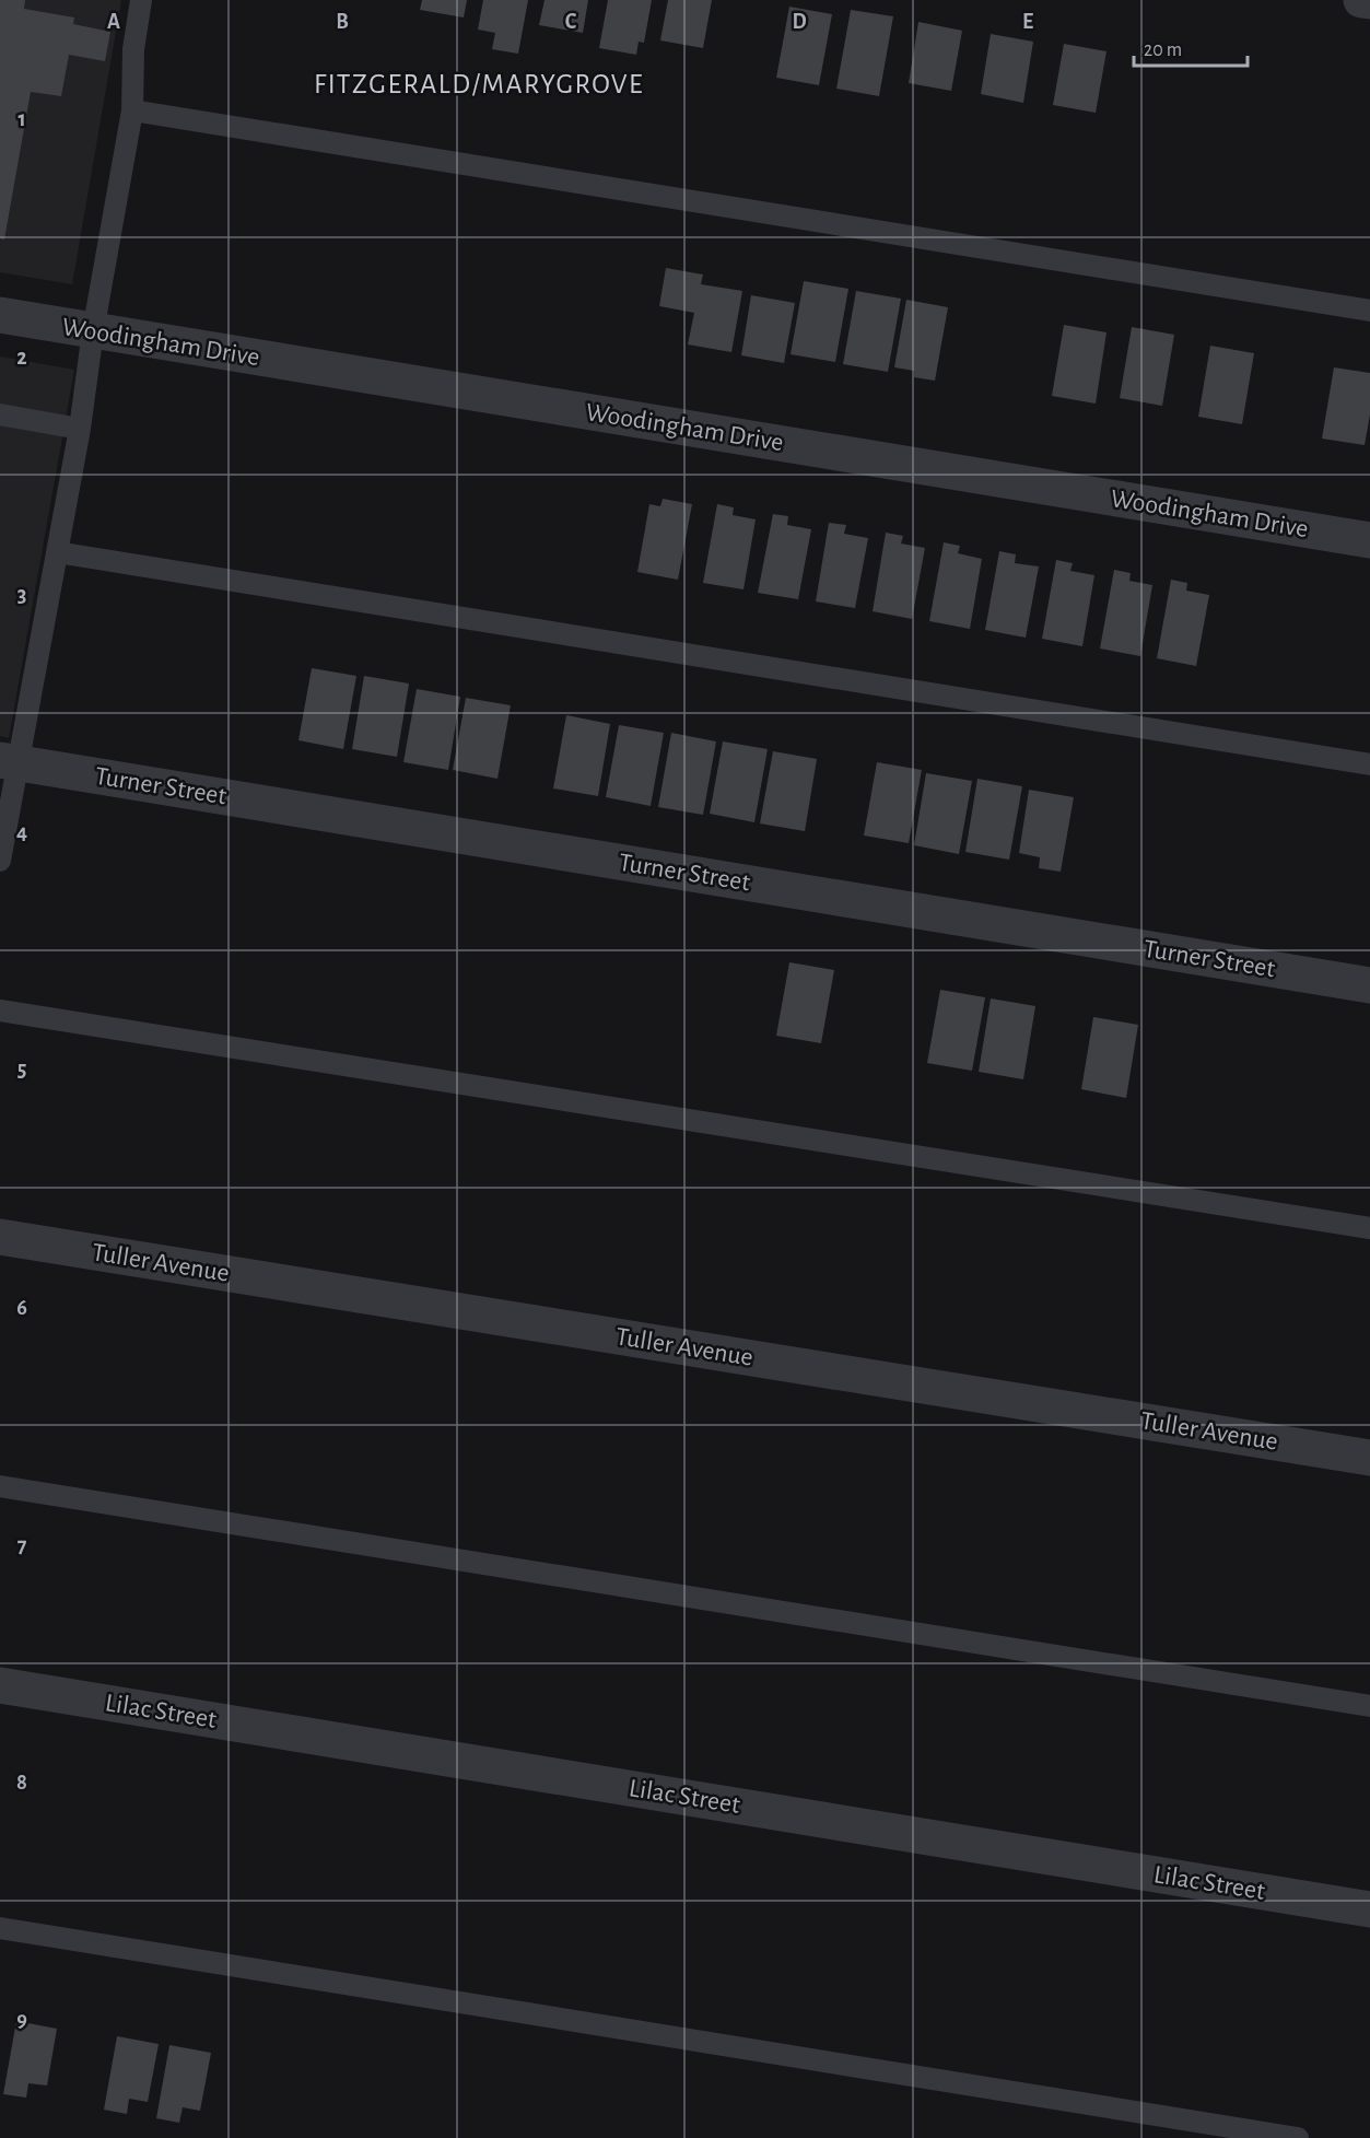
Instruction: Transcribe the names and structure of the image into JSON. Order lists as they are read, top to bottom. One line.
{"streets":{"street":["Woodingham Drive","Turner Street","Tuller Avenue","Lilac Street"]},"districts":["FITZGERALD/MARYGROVE"],"scale_bar":"20 m","grid":{"columns":["A","B","C","D","E"],"rows":["1","2","3","4","5","6","7","8","9"]}}
